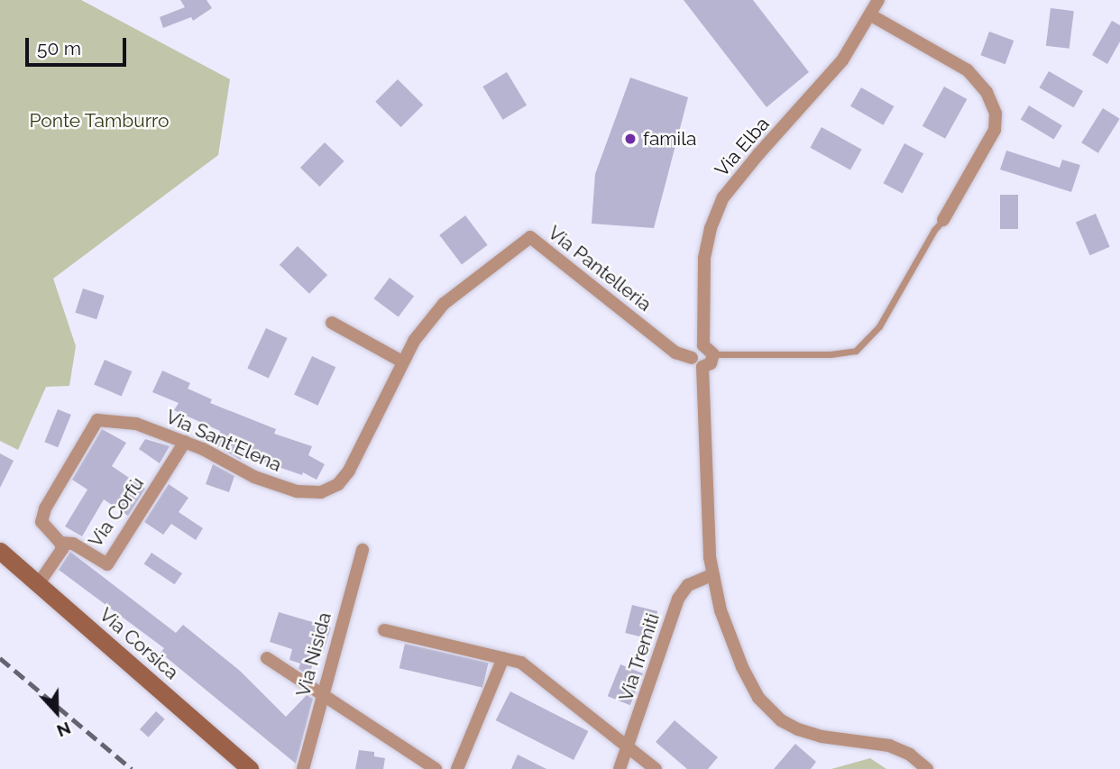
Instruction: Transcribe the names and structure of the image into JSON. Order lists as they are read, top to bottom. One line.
{"streets":{"main road":["Via Corsica"],"street":["Via Elba","Via Pantelleria","Via Sant'Elena","Via Corfù","Via Nisida","Via Tremiti"]},"crossings":[["Via Pantelleria","Via Sant'Elena"],["Via Sant'Elena","Via Corfù"]],"parks":["Ponte Tamburro"],"places":["famila"],"scale_bar":"50 m","north":"bottom"}
